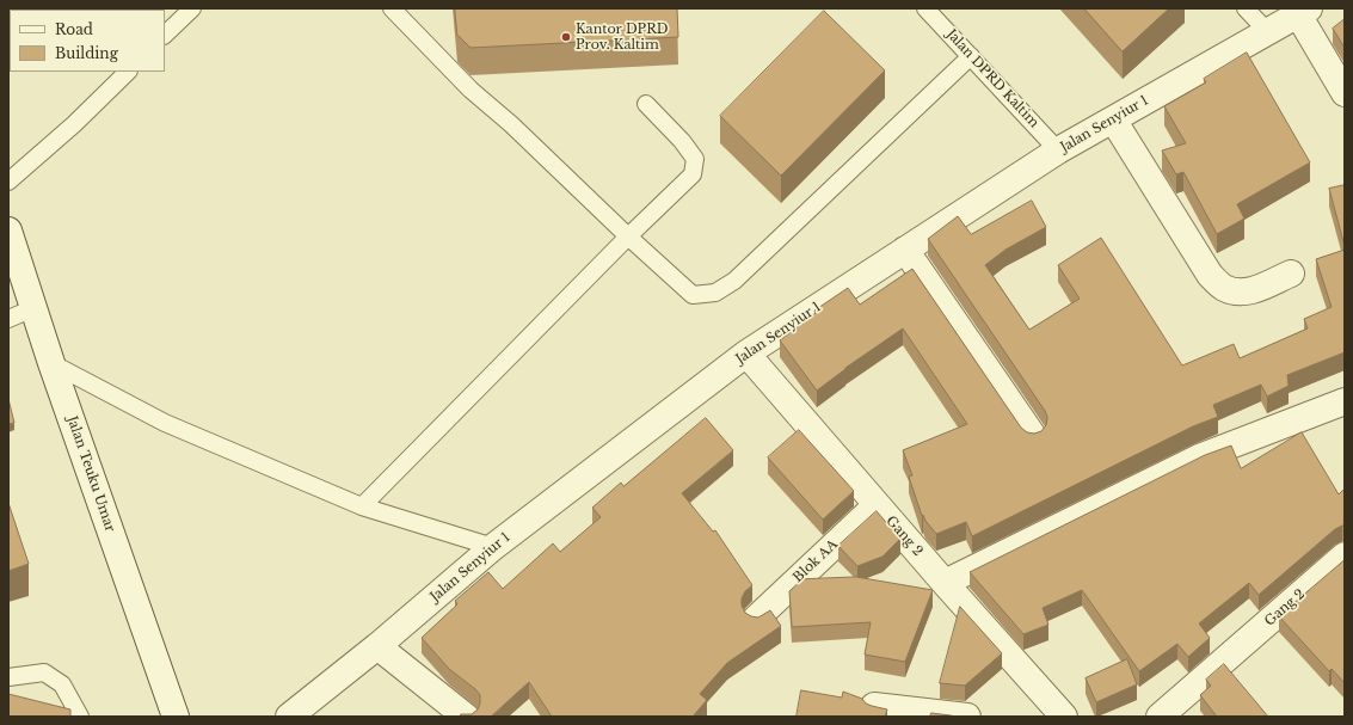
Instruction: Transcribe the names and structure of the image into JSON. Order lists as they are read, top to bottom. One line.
{"streets":{"street":["Jalan Senyiur 1","Jalan Teuku Umar","Gang 2","Blok AA"],"lane":["Jalan DPRD Kaltim"]},"crossings":[["Jalan DPRD Kaltim","Jalan Senyiur 1"],["Jalan Senyiur 1","Gang 2"],["Gang 2","Blok AA"]],"places":["Kantor DPRD Prov. Kaltim"],"legend":["Road","Building"]}
